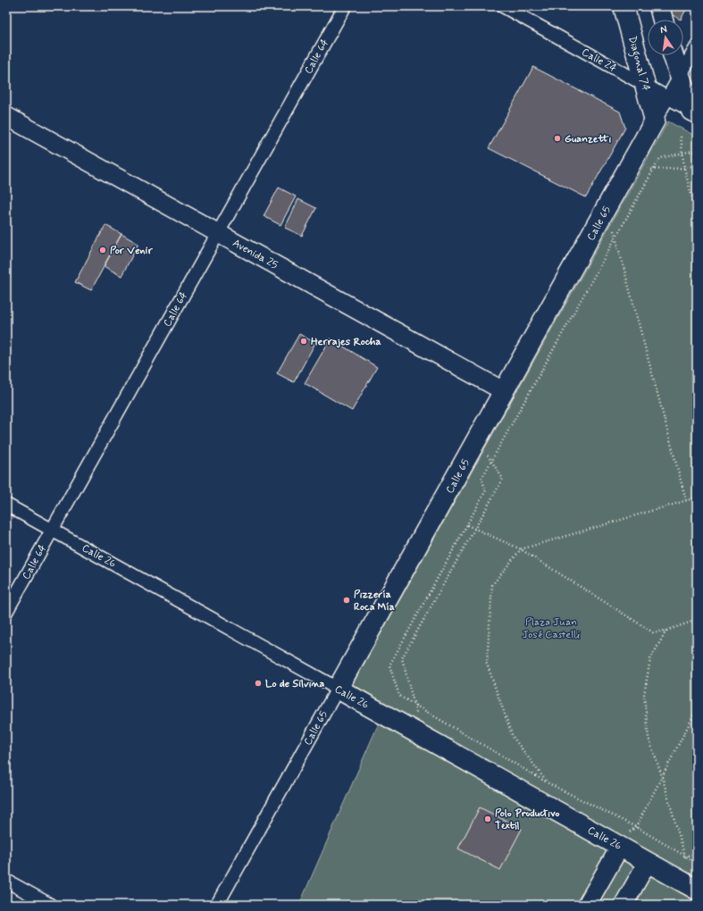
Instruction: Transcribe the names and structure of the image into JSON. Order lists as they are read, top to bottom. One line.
{"streets":{"main road":["Diagonal 74","Calle 65","Calle 26"],"street":["Calle 64","Calle 24","Avenida 25"]},"crossings":[["Calle 64","Avenida 25"],["Calle 64","Calle 26"],["Calle 24","Diagonal 74"],["Calle 24","Calle 65"],["Diagonal 74","Calle 65"],["Calle 65","Avenida 25"],["Calle 65","Calle 26"]],"parks":["Plaza Juan José Castelli"],"places":["Guanzetti","Por Venir","Herrajes Rocha","Pizzería Roca Mía","Lo de Silvina","Polo Productivo Textil"],"north":"top"}
